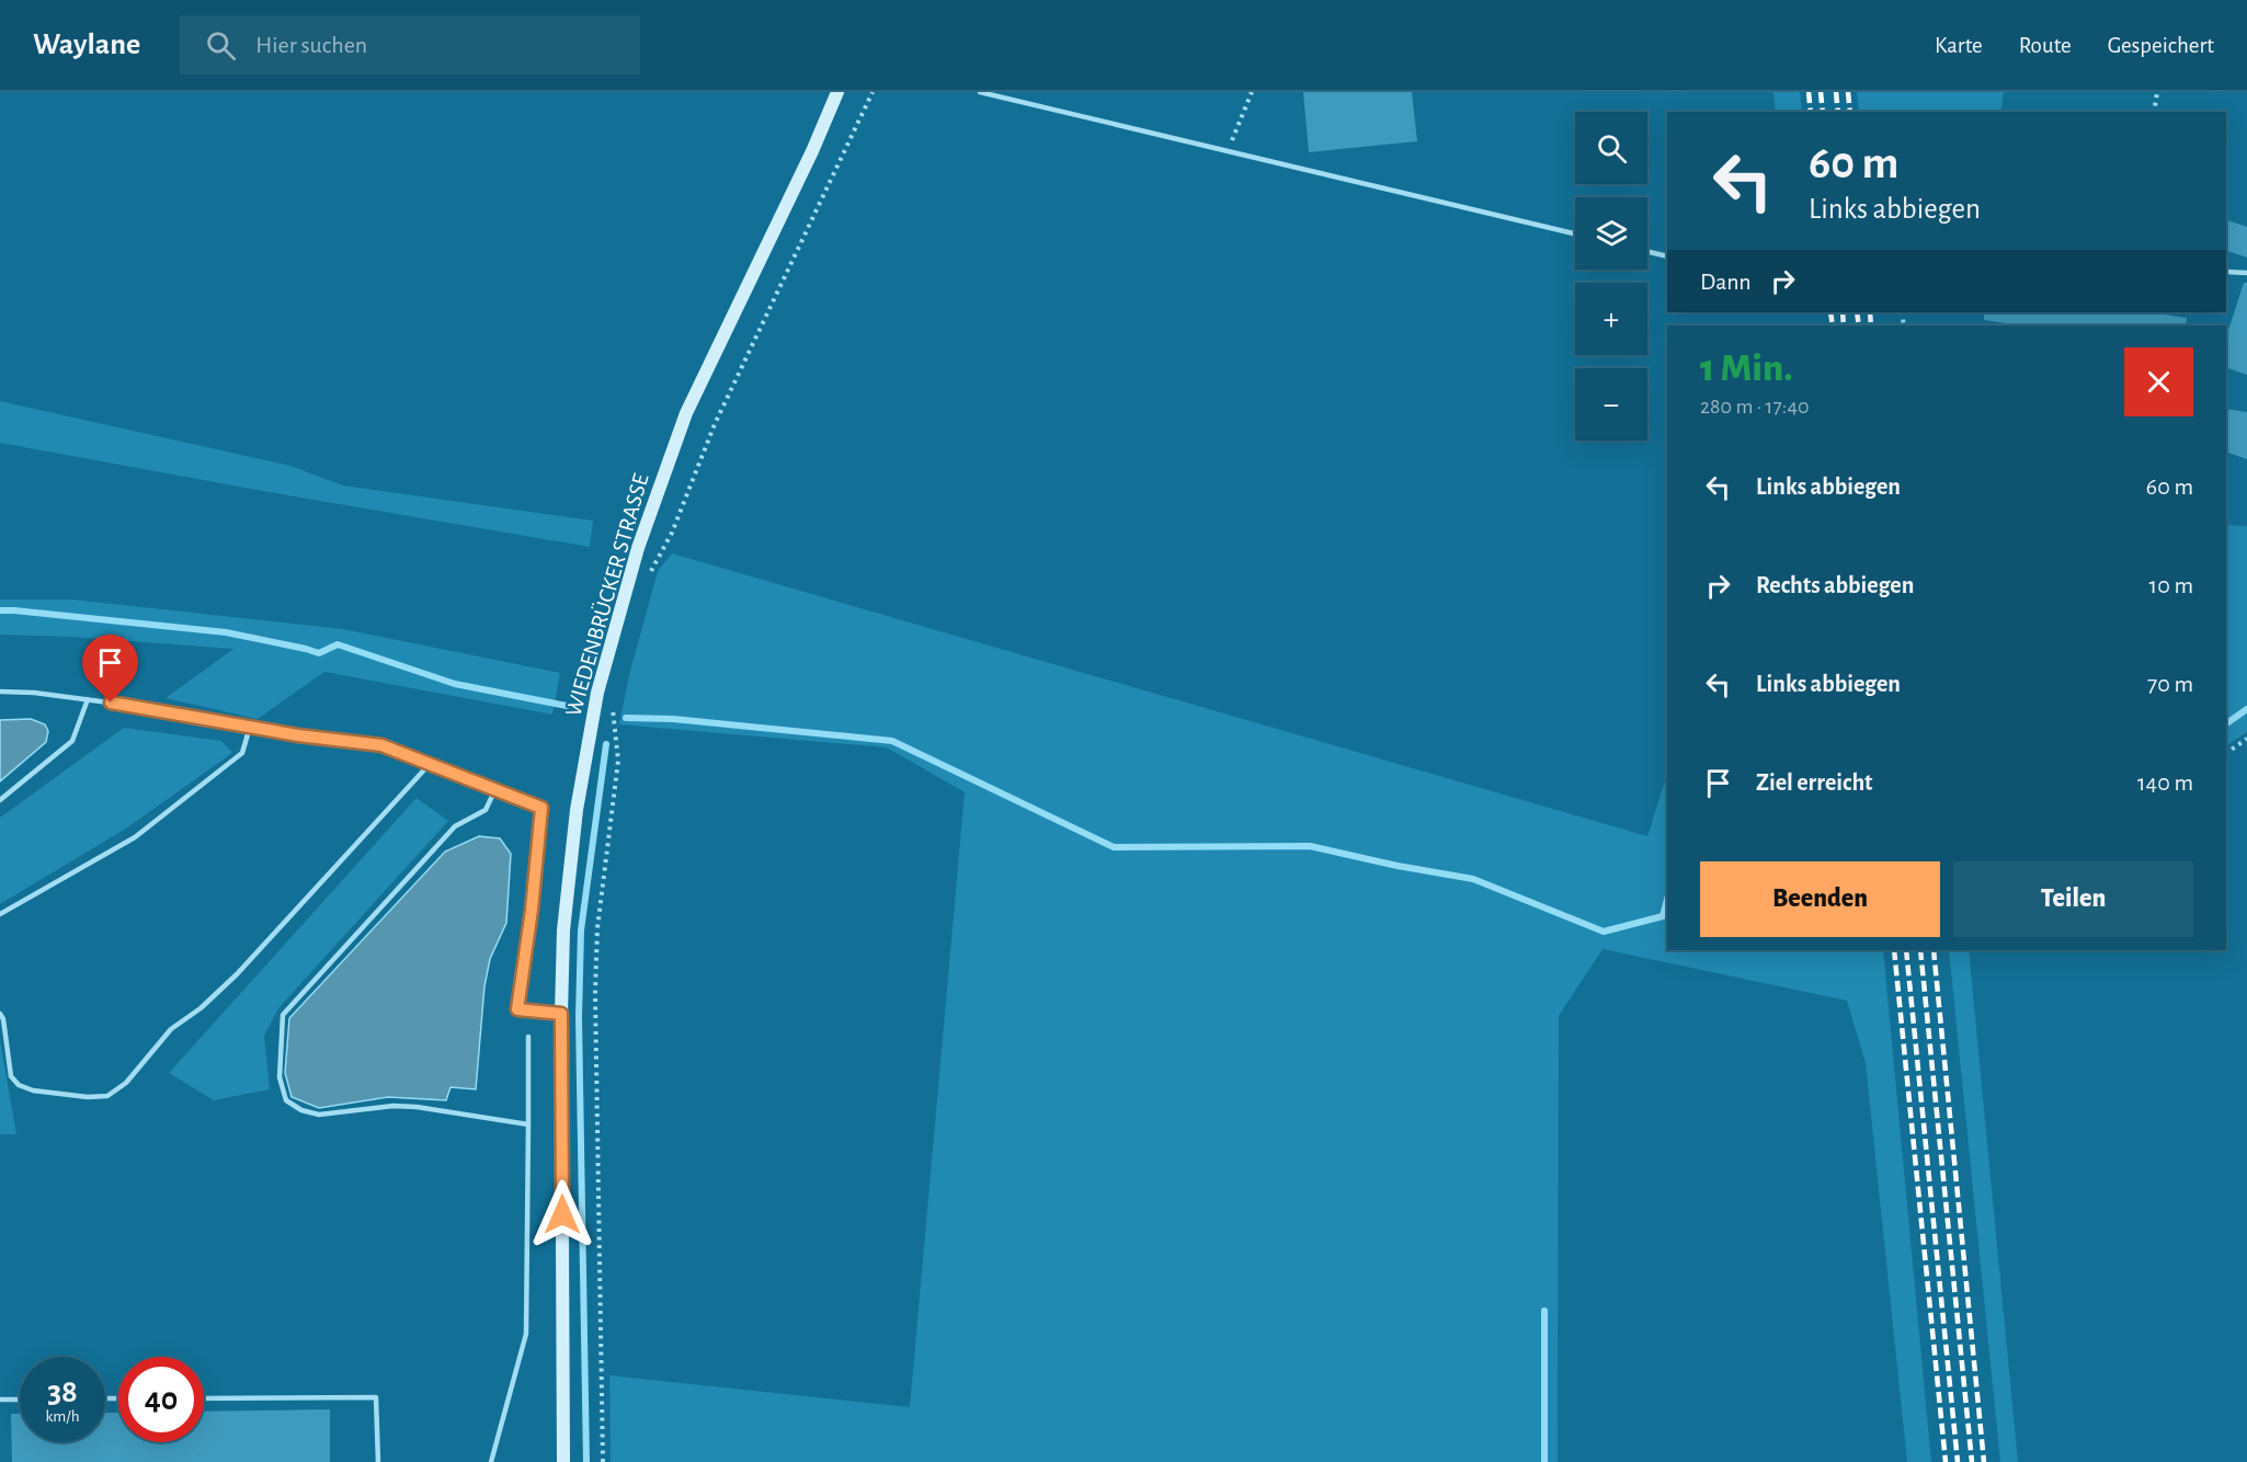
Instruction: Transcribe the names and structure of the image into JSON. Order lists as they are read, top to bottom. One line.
{"streets":{"street":["WIEDENBRÜCKER STRASSE"]},"page":{"header":"Waylane","search":"Hier suchen","nav":["Karte","Route","Gespeichert"],"map_buttons":["+","−"],"turn":["60 m","Links abbiegen"],"then":"Dann","heading":["1 Min.","280 m · 17:40"],"list":[{"name":"Links abbiegen","value":"60 m"},{"name":"Rechts abbiegen","value":"10 m"},{"name":"Links abbiegen","value":"70 m"},{"name":"Ziel erreicht","value":"140 m"}],"buttons":["Beenden","Teilen"],"speed":"38 km/h","limit":"40"}}
